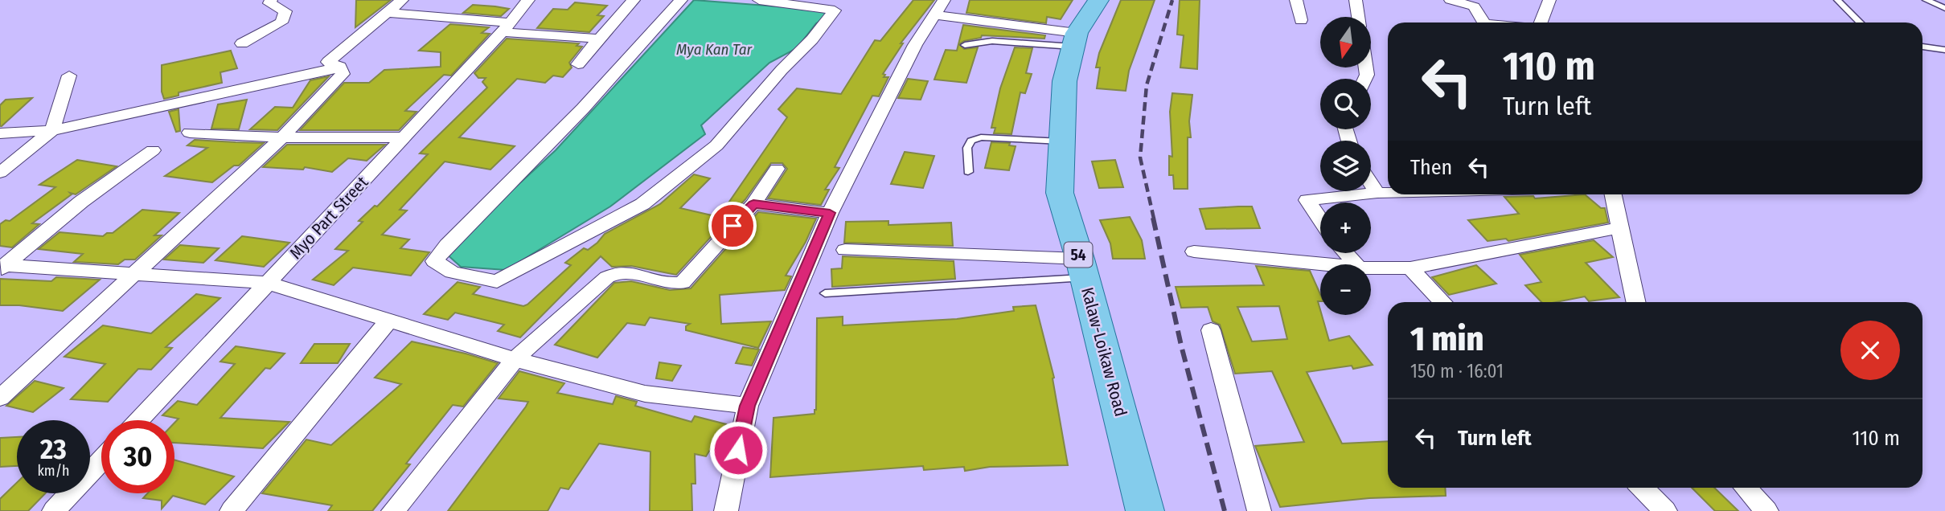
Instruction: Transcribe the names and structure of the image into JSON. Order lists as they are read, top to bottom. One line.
{"streets":{"main road":["54","Kalaw-Loikaw Road"],"street":["Myo Part Street"]},"water":["Mya Kan Tar"],"north":"bottom","page":{"map_buttons":["+","−"],"turn":["110 m","Turn left"],"then":"Then","heading":["1 min","150 m · 16:01"],"list":[{"name":"Turn left","value":"110 m"}],"speed":"23 km/h","limit":"30"}}
